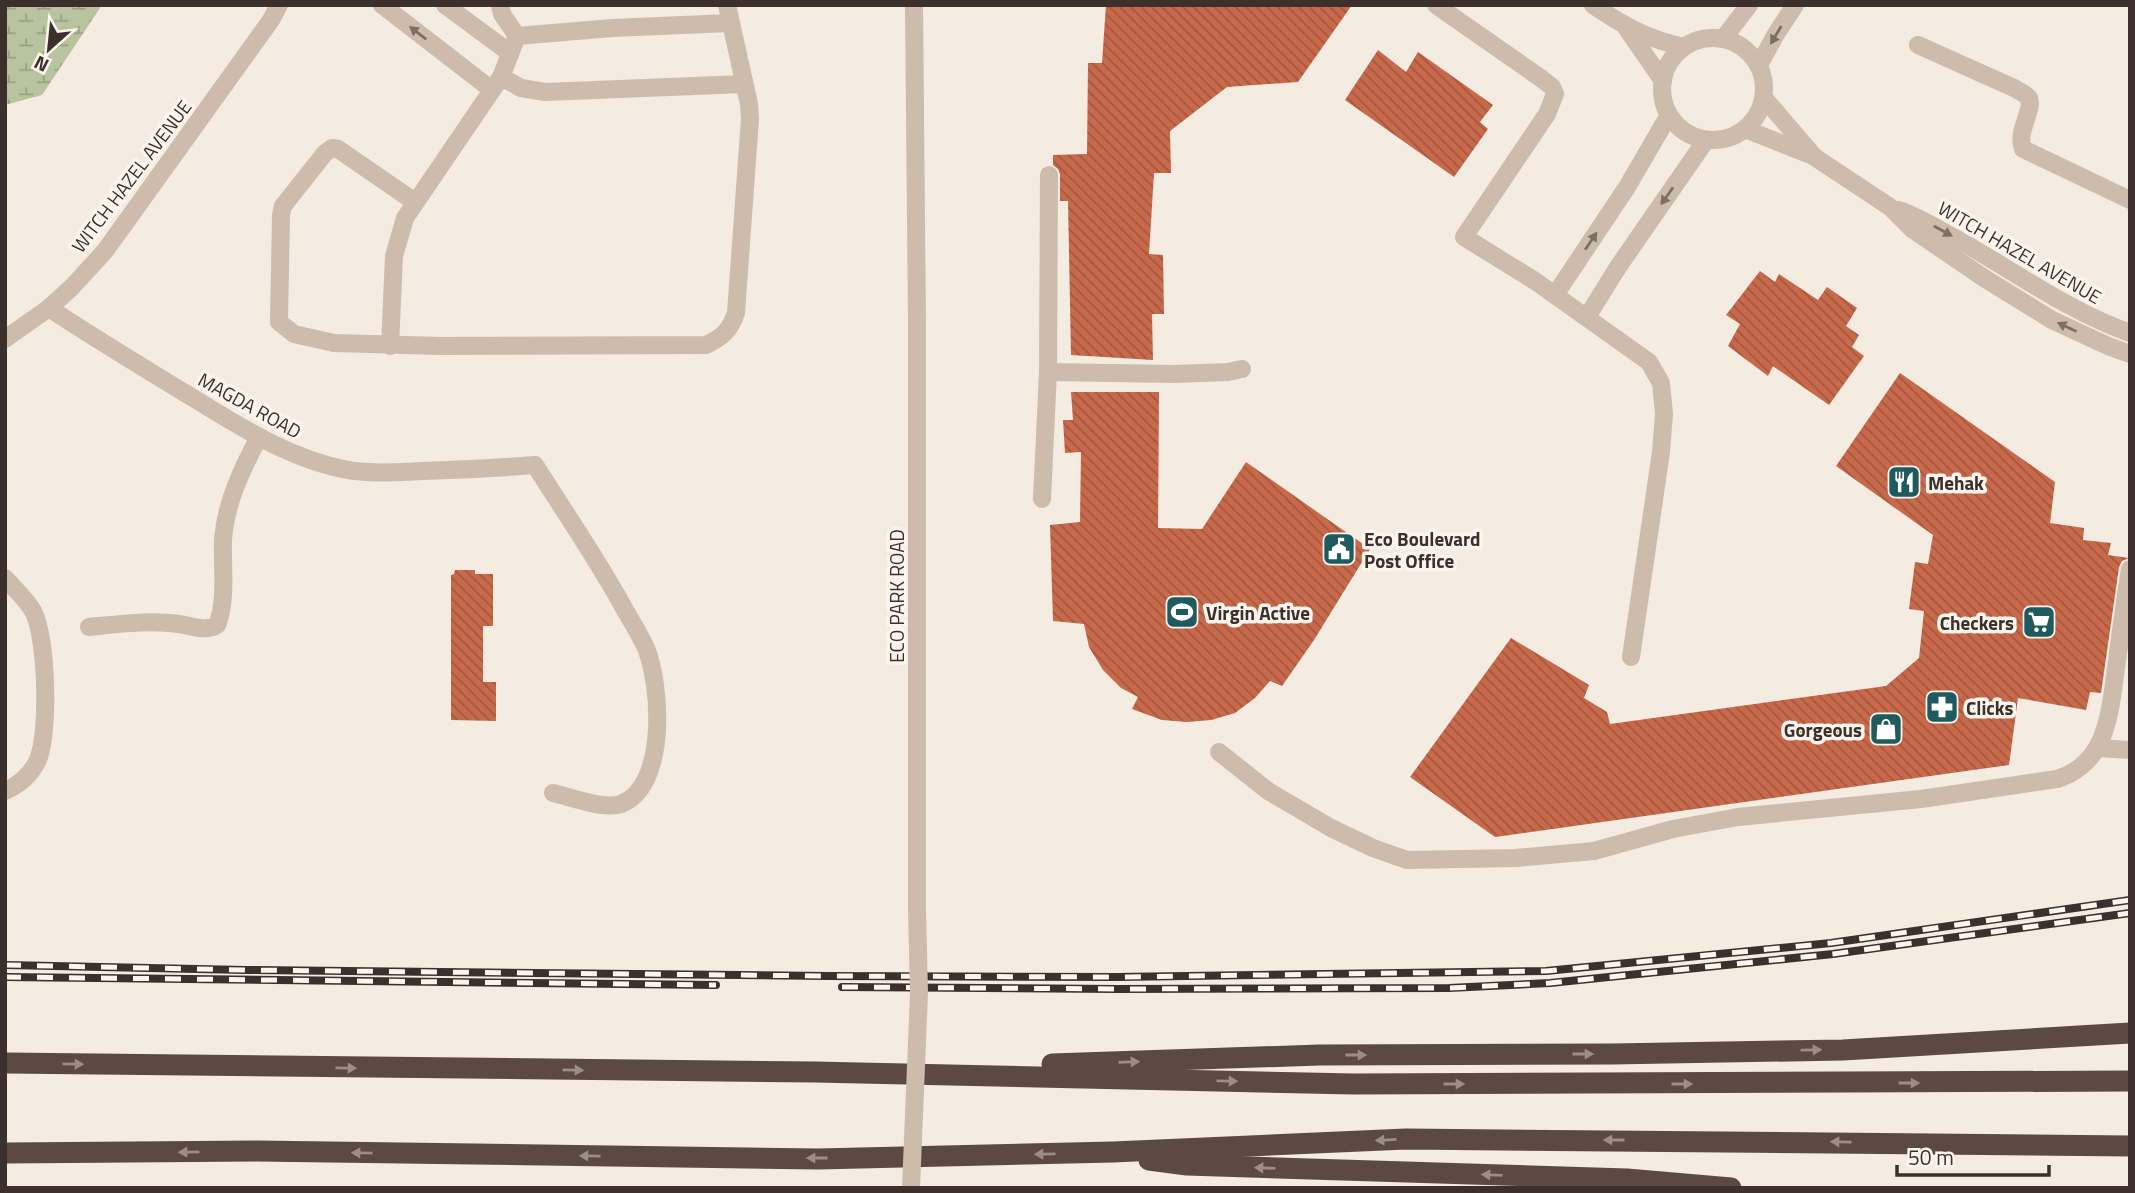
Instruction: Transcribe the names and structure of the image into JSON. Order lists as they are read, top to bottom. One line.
{"streets":{"street":["WITCH HAZEL AVENUE","MAGDA ROAD","ECO PARK ROAD"]},"crossings":[["WITCH HAZEL AVENUE","MAGDA ROAD"]],"places":{"restaurant":["Mehak"],"public building":["Eco Boulevard Post Office"],"sports":["Virgin Active"],"supermarket":["Checkers"],"pharmacy":["Clicks"],"shop":["Gorgeous"]},"scale_bar":"50 m","north":"bottom left"}
